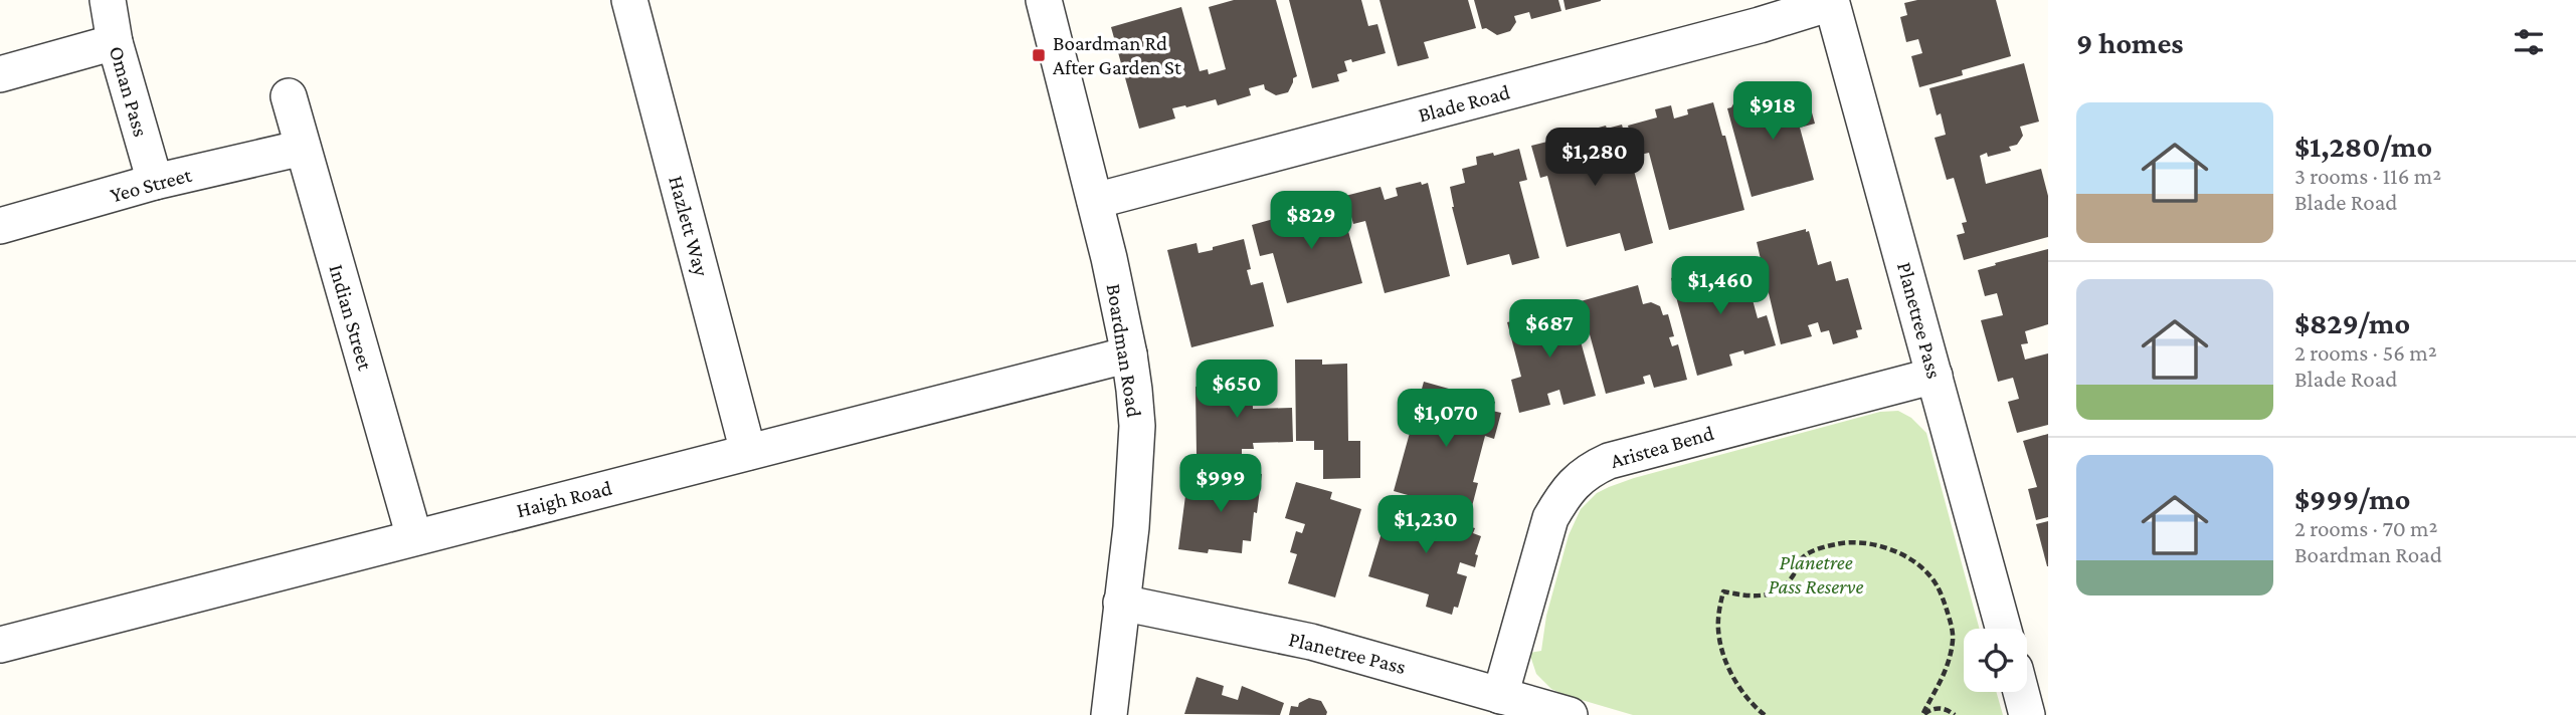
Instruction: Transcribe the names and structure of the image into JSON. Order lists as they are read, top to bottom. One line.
{"streets":{"street":["Oman Pass","Blade Road","Yeo Street","Hazlett Way","Indian Street","Planetree Pass","Boardman Road","Aristea Bend","Haigh Road"]},"crossings":[["Oman Pass","Yeo Street"],["Blade Road","Planetree Pass"],["Blade Road","Boardman Road"],["Yeo Street","Indian Street"],["Hazlett Way","Haigh Road"],["Indian Street","Haigh Road"],["Planetree Pass","Boardman Road"],["Planetree Pass","Aristea Bend"],["Boardman Road","Haigh Road"]],"parks":["Planetree Pass Reserve"],"places":{"transit":["Boardman Rd After Garden St"]},"page":{"heading":"9 homes","price":["$918","$1,280","$829","$1,460","$687","$650","$1,070","$999","$1,230"],"list":[{"name":"$1,280/mo","note":"3 rooms · 116 m² · Blade Road"},{"name":"$829/mo","note":"2 rooms · 56 m² · Blade Road"},{"name":"$999/mo","note":"2 rooms · 70 m² · Boardman Road"}]}}
